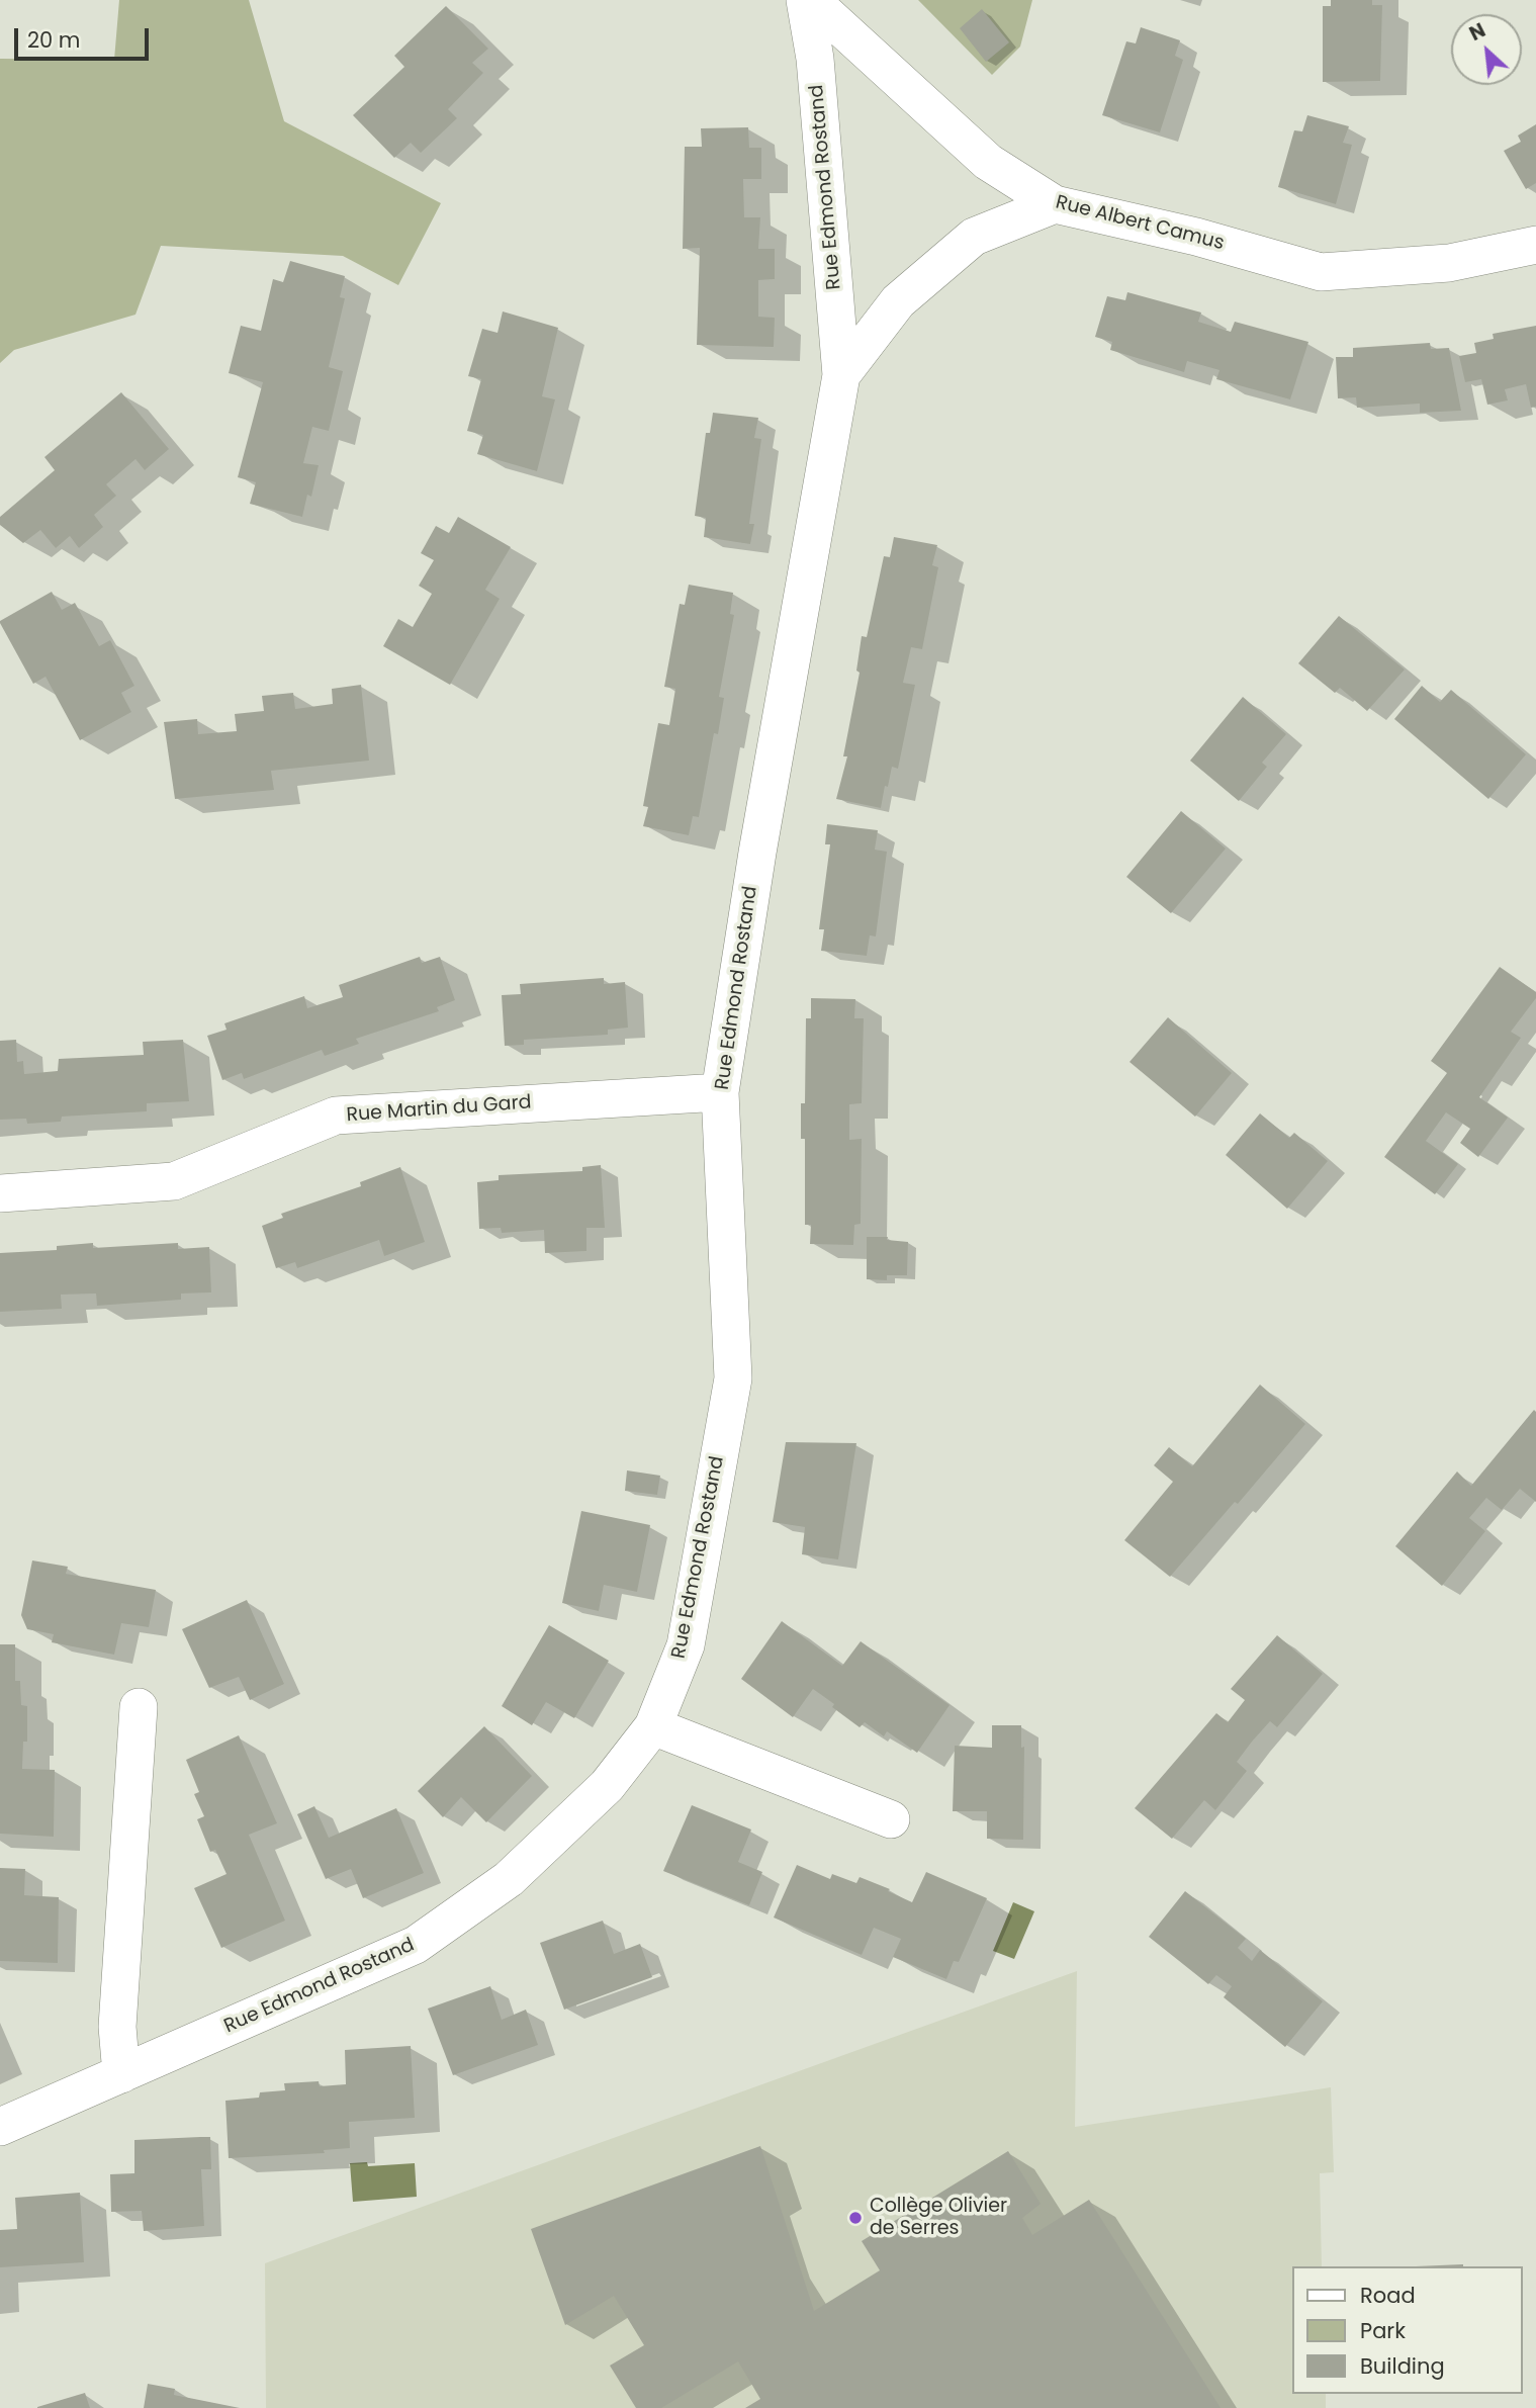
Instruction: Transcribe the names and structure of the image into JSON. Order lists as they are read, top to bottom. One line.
{"streets":{"street":["Rue Edmond Rostand","Rue Albert Camus","Rue Martin du Gard"]},"crossings":[["Rue Edmond Rostand","Rue Albert Camus"],["Rue Edmond Rostand","Rue Martin du Gard"]],"places":["Collège Olivier de Serres"],"legend":["Road","Park","Building"],"scale_bar":"20 m","north":"top left"}
